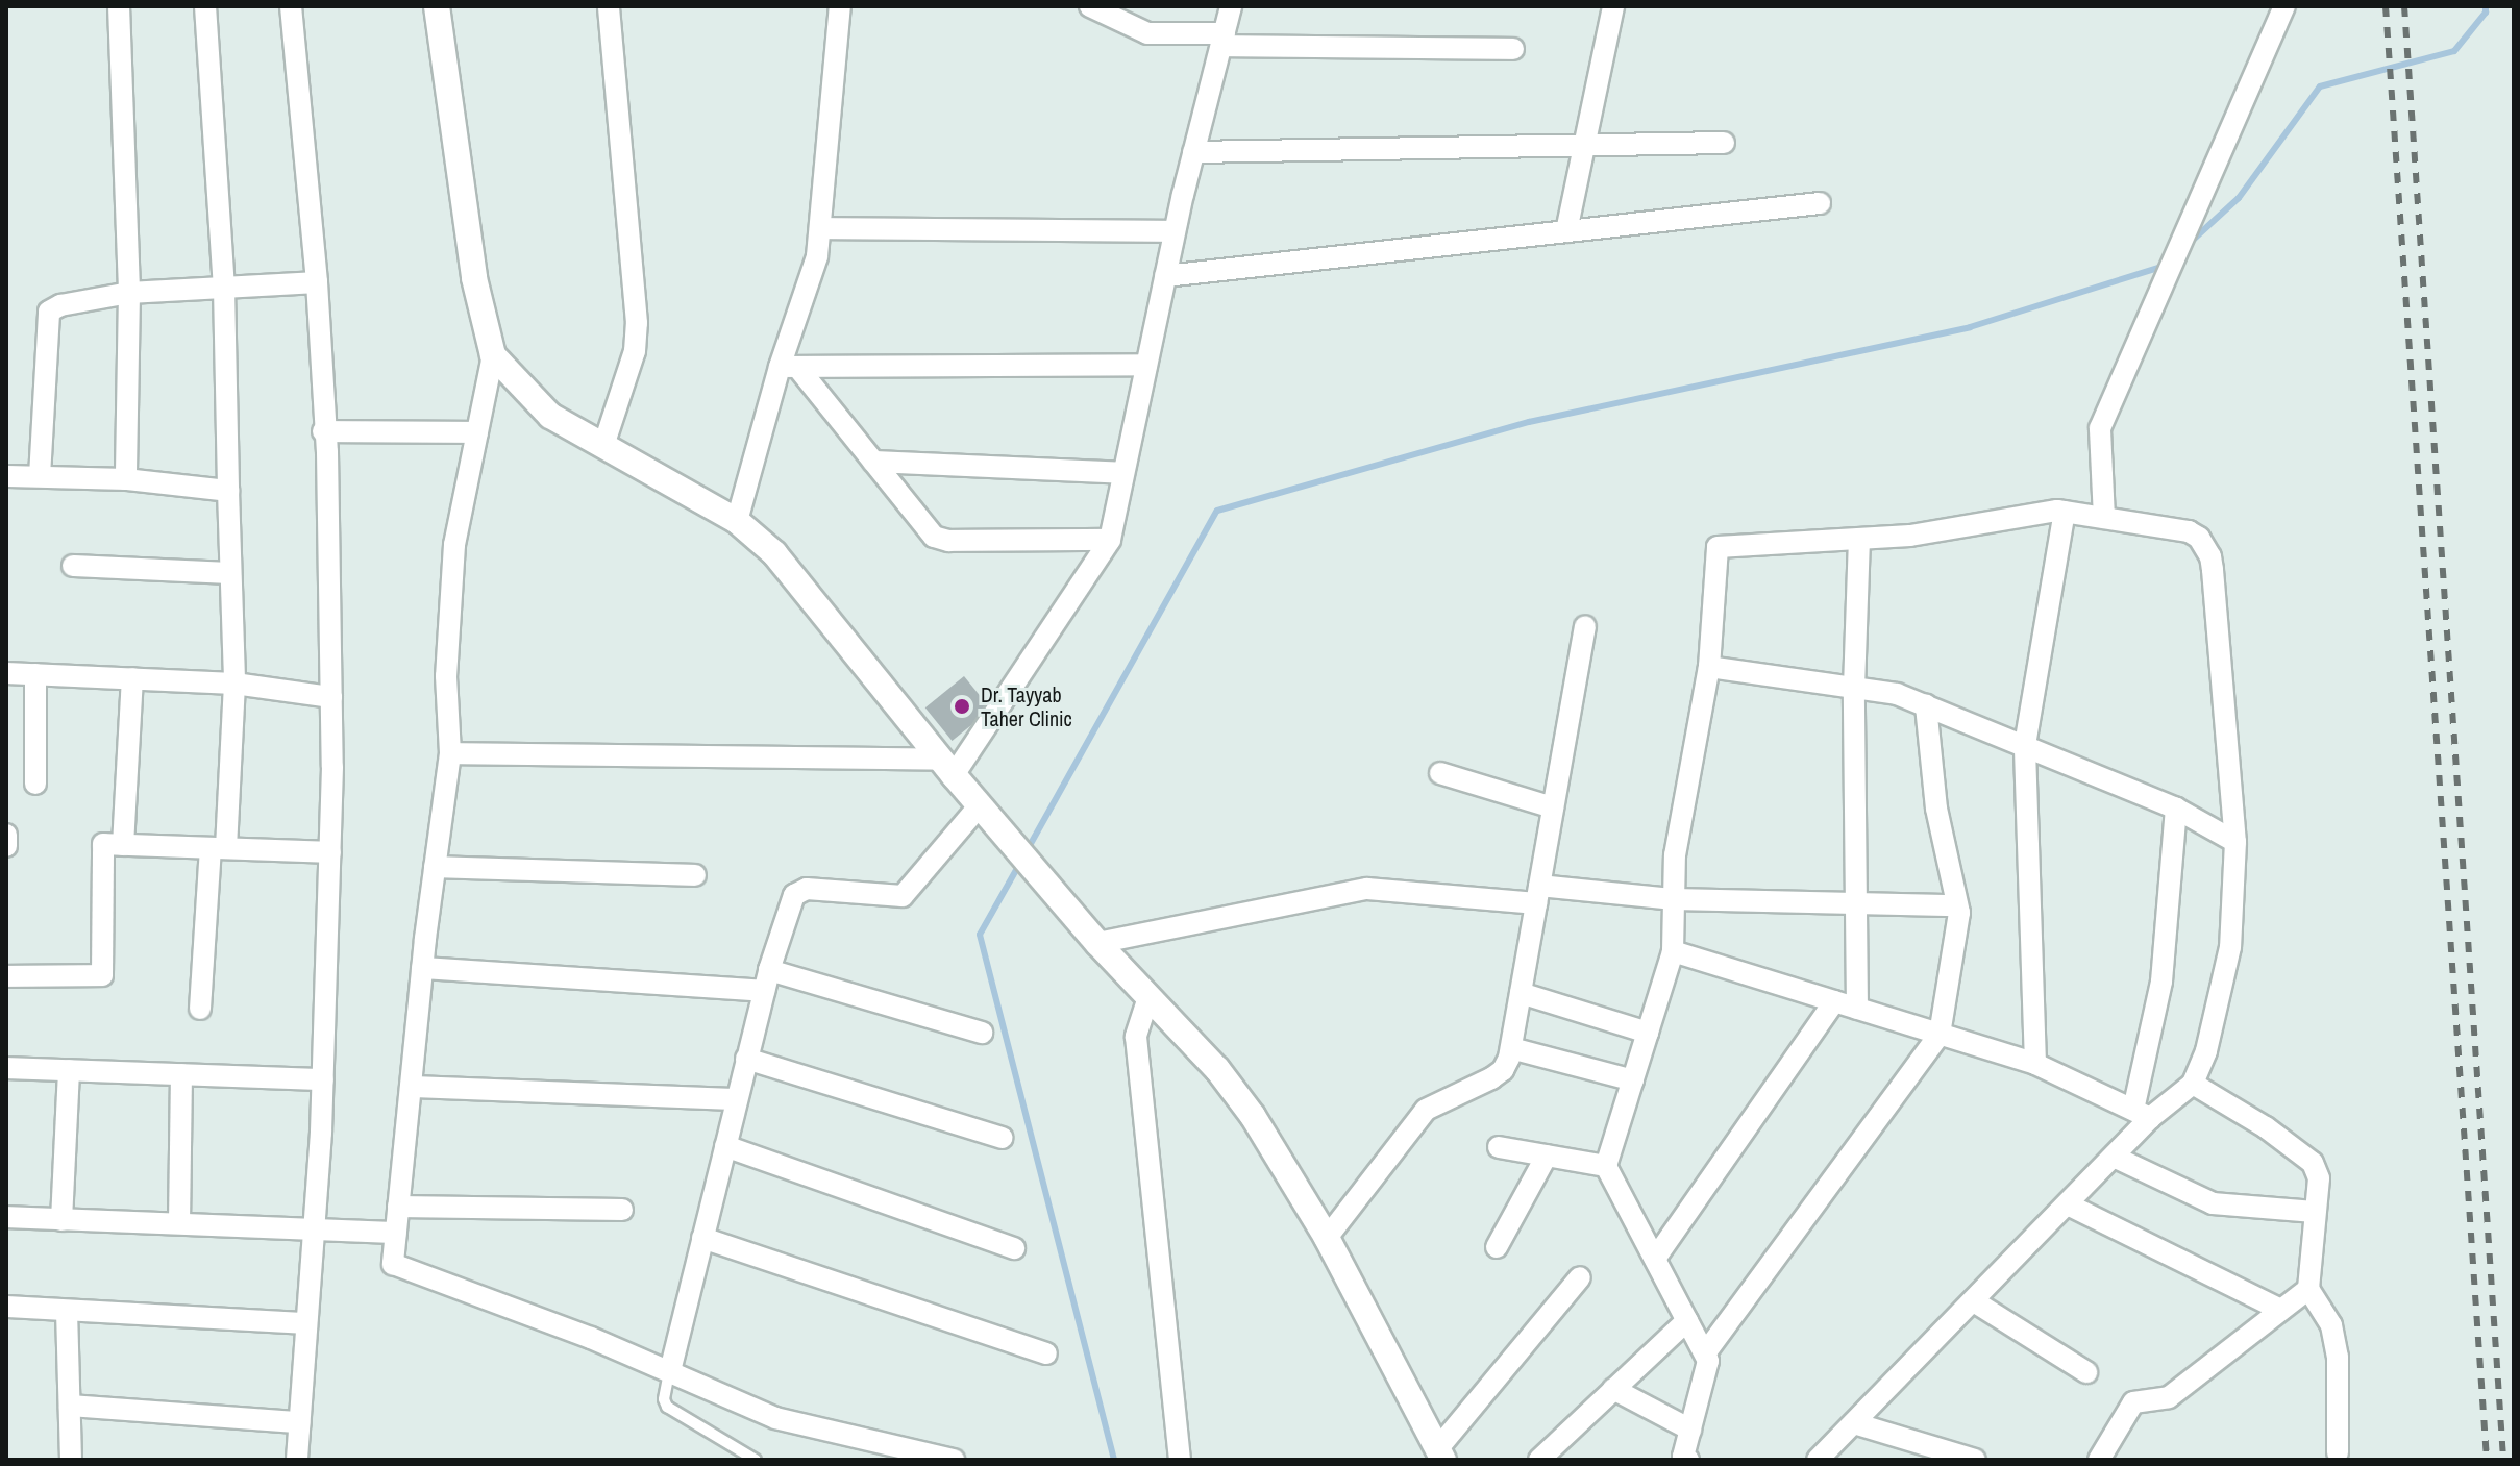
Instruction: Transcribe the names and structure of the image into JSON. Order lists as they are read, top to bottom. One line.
{"places":["Dr. Tayyab Taher Clinic"]}
